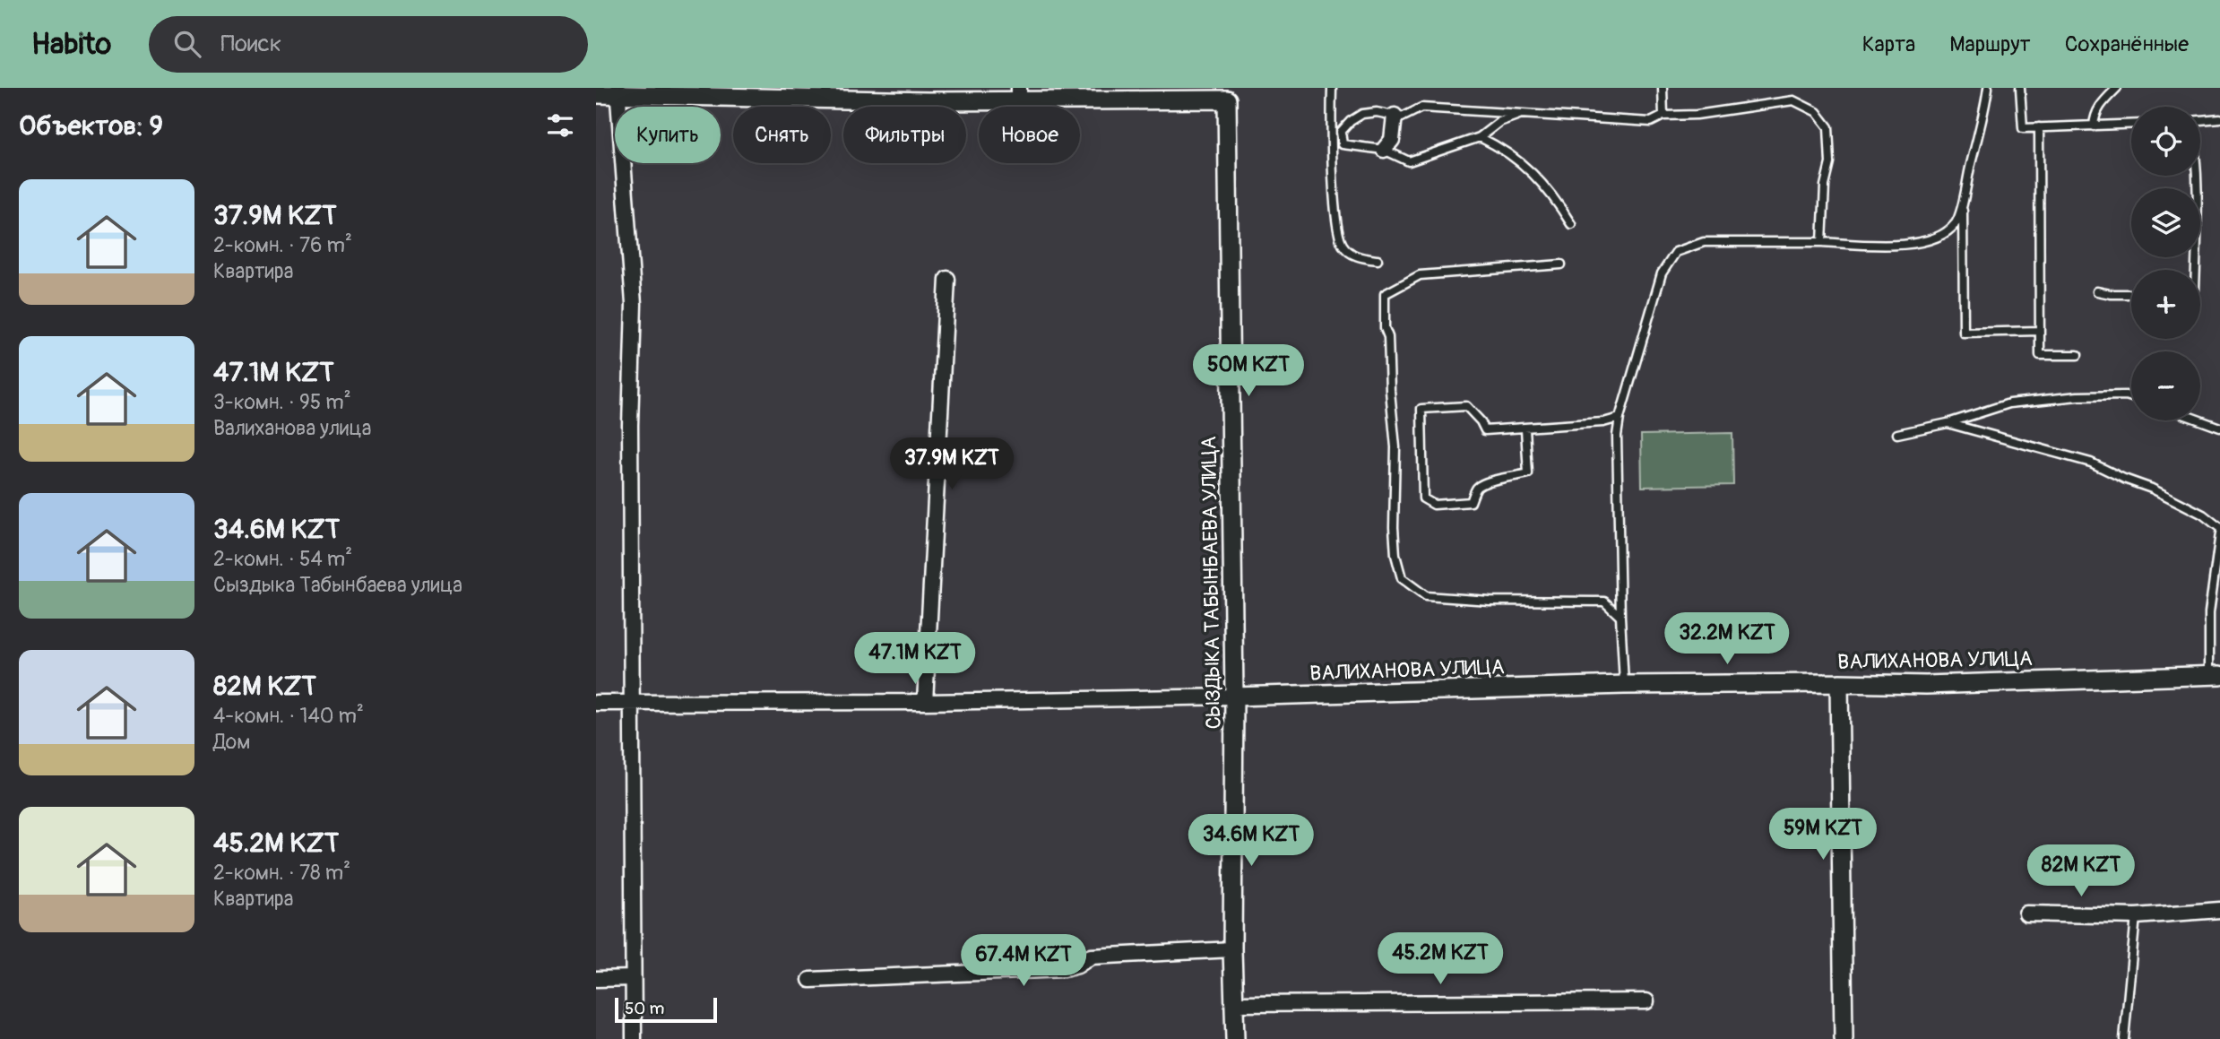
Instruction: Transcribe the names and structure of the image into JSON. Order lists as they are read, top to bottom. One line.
{"streets":{"street":["СЫЗДЫКА ТАБЫНБАЕВА УЛИЦА","ВАЛИХАНОВА УЛИЦА"]},"crossings":[["СЫЗДЫКА ТАБЫНБАЕВА УЛИЦА","ВАЛИХАНОВА УЛИЦА"]],"scale_bar":"50 m","page":{"header":"Habito","search":"Поиск","nav":["Карта","Маршрут","Сохранённые"],"heading":"Объектов: 9","map_buttons":["+","−"],"chip":["Купить","Снять","Фильтры","Новое"],"list":[{"name":"37.9M KZT","note":"2-комн. · 76 m² · Квартира"},{"name":"47.1M KZT","note":"3-комн. · 95 m² · Валиханова улица"},{"name":"34.6M KZT","note":"2-комн. · 54 m² · Сыздыка Табынбаева улица"},{"name":"82M KZT","note":"4-комн. · 140 m² · Дом"},{"name":"45.2M KZT","note":"2-комн. · 78 m² · Квартира"}],"price":["50M KZT","37.9M KZT","32.2M KZT","47.1M KZT","59M KZT","34.6M KZT","82M KZT","45.2M KZT","67.4M KZT"],"scale":"50 m"}}
